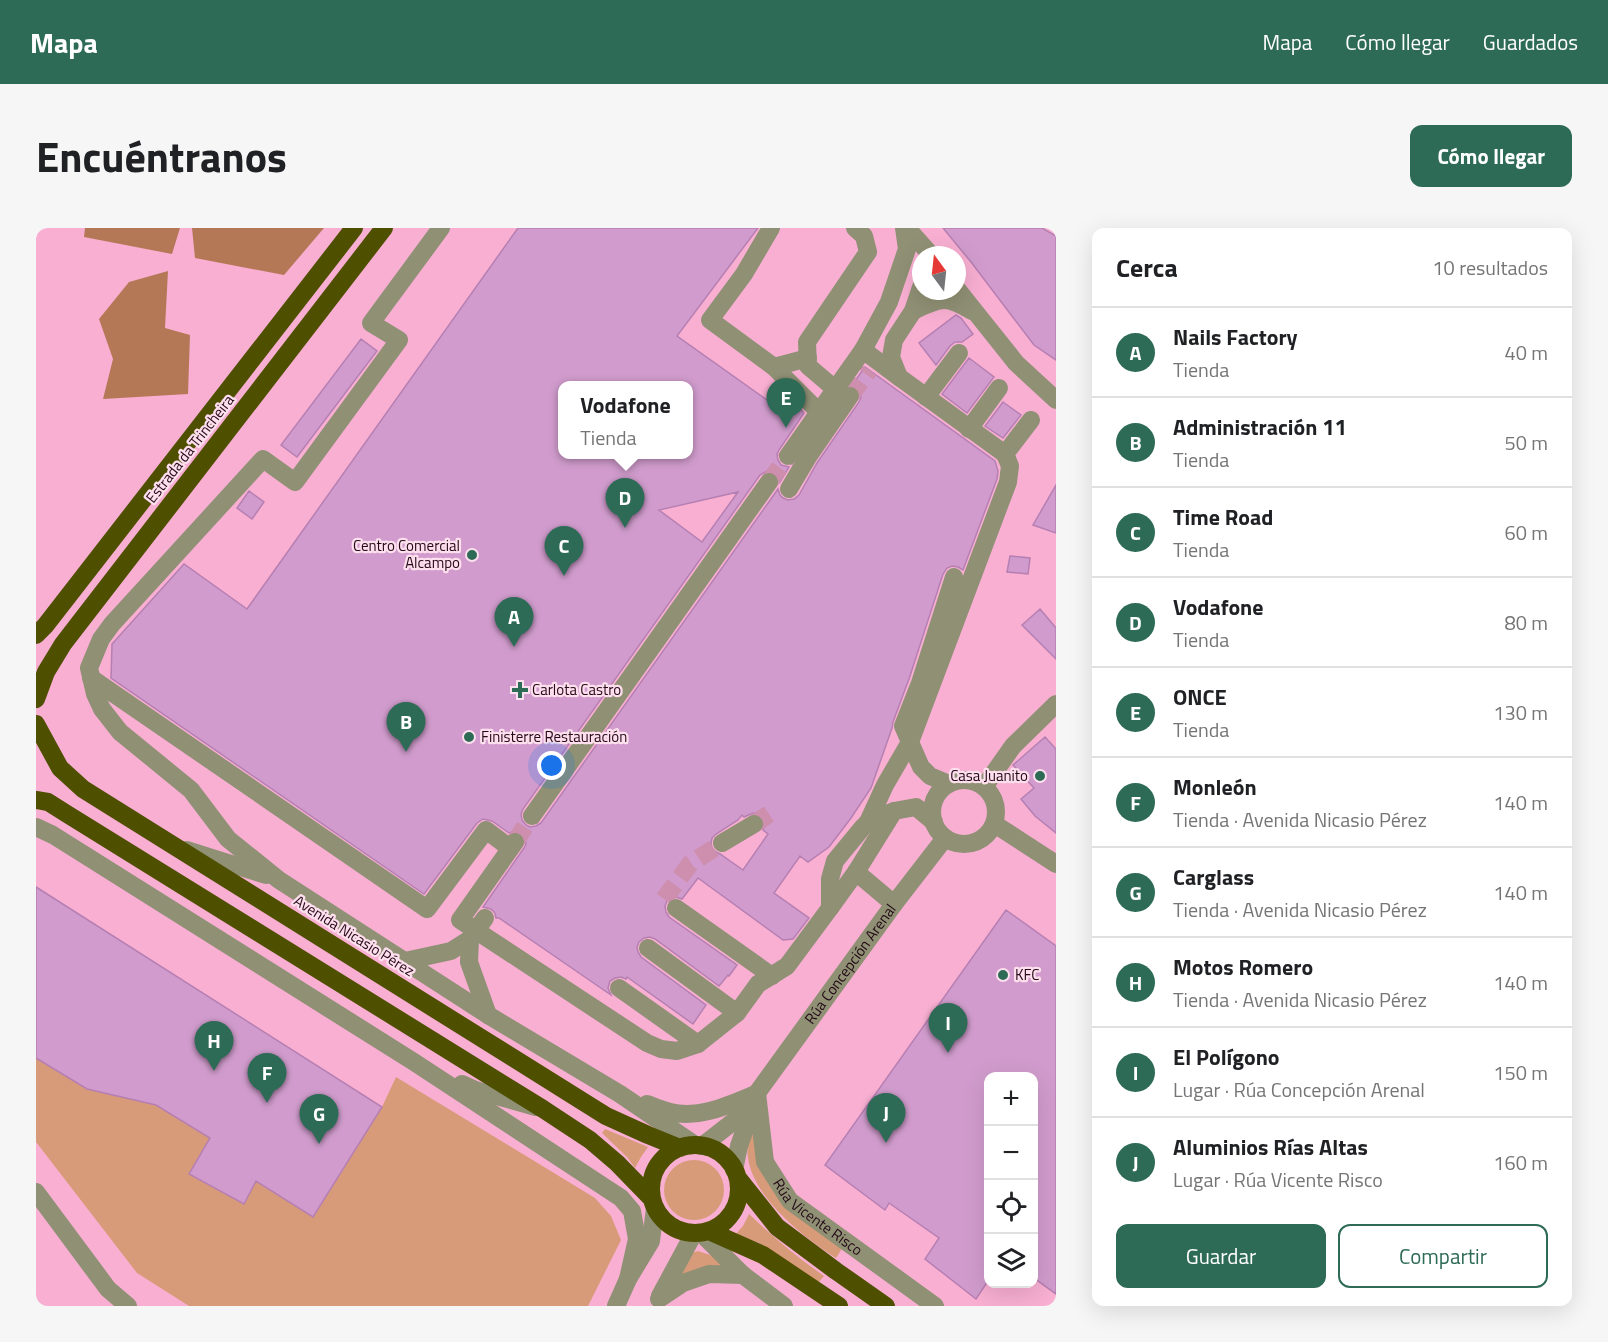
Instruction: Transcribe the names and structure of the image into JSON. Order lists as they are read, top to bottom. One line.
{"streets":{"highway":["Estrada da Trincheira","Avenida Nicasio Pérez"],"street":["Rúa Concepción Arenal","Rúa Vicente Risco"]},"crossings":[["Rúa Concepción Arenal","Rúa Vicente Risco"]],"places":{"other":["Centro Comercial Alcampo","Finisterre Restauración","Casa Juanito","KFC"],"health":["Carlota Castro"]},"north":"top","page":{"header":"Mapa","nav":["Mapa","Cómo llegar","Guardados"],"title":"Encuéntranos","buttons":["Cómo llegar",["Guardar","Compartir"]],"heading":["Cerca","10 resultados"],"list":[{"mark":"A","name":"Nails Factory","note":"Tienda","value":"40 m"},{"mark":"B","name":"Administración 11","note":"Tienda","value":"50 m"},{"mark":"C","name":"Time Road","note":"Tienda","value":"60 m"},{"mark":"D","name":"Vodafone","note":"Tienda","value":"80 m"},{"mark":"E","name":"ONCE","note":"Tienda","value":"130 m"},{"mark":"F","name":"Monleón","note":"Tienda · Avenida Nicasio Pérez","value":"140 m"},{"mark":"G","name":"Carglass","note":"Tienda · Avenida Nicasio Pérez","value":"140 m"},{"mark":"H","name":"Motos Romero","note":"Tienda · Avenida Nicasio Pérez","value":"140 m"},{"mark":"I","name":"El Polígono","note":"Lugar · Rúa Concepción Arenal","value":"150 m"},{"mark":"J","name":"Aluminios Rías Altas","note":"Lugar · Rúa Vicente Risco","value":"160 m"}],"pins":["E","D","C","A","B","I","H","F","J","G"],"popup":["Vodafone","Tienda"],"map_buttons":["+","−"]}}
